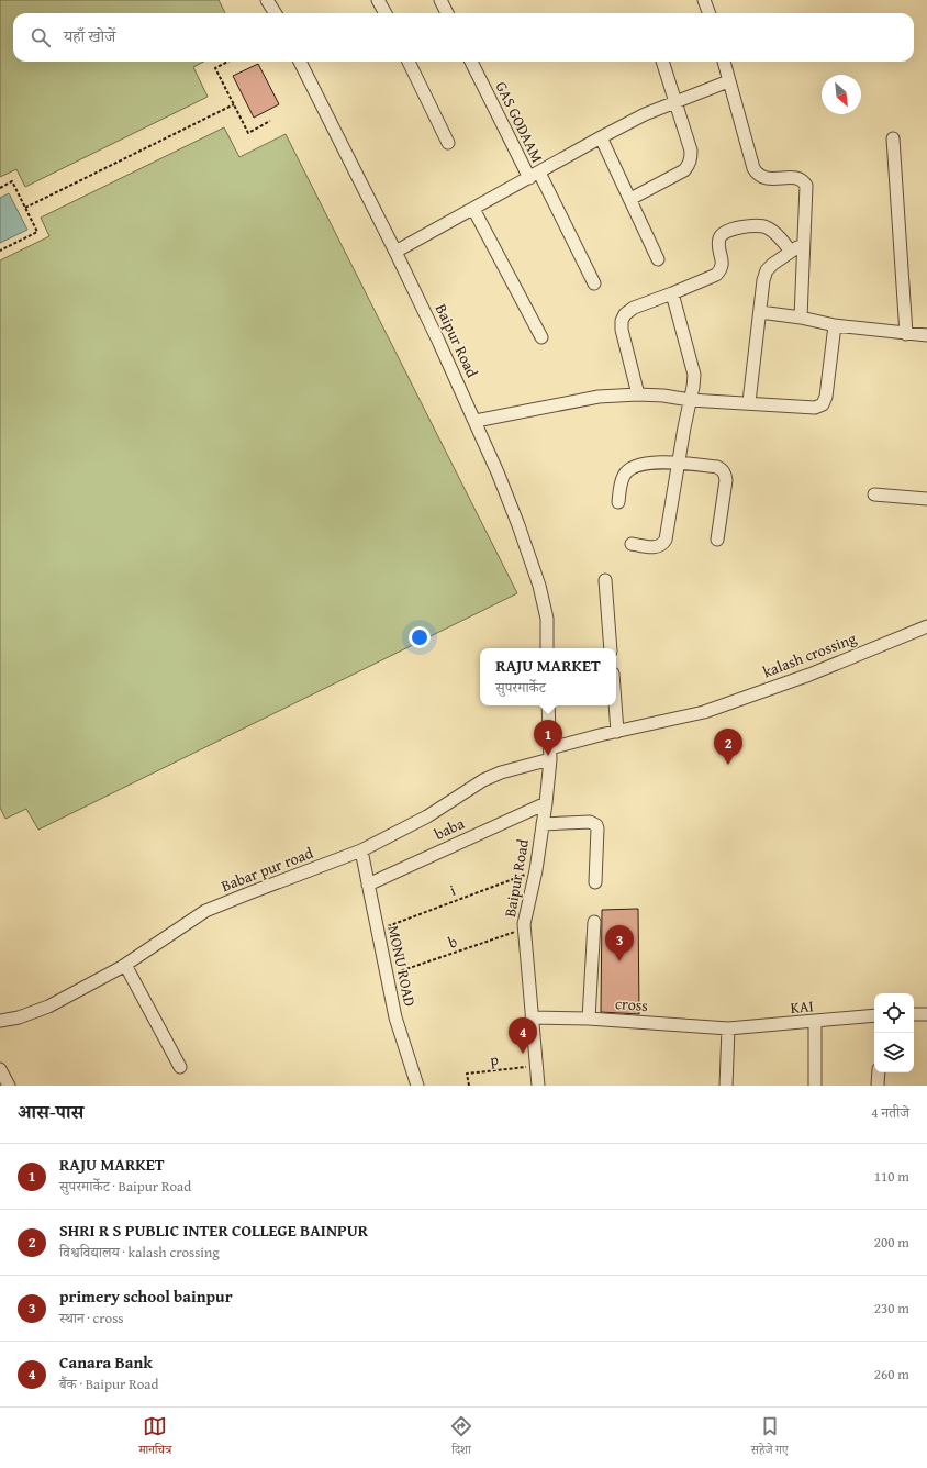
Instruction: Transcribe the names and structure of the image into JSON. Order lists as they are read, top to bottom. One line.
{"streets":{"street":["GAS GODAAM","Baipur Road","kalash crossing","baba","Babar pur road","MONU ROAD","cross","KAI"],"path":["i","b","p"]},"crossings":[["Baipur Road","baba"],["Baipur Road","Babar pur road"],["Baipur Road","i"],["Baipur Road","b"],["Baipur Road","cross"],["Baipur Road","p"],["kalash crossing","Babar pur road"],["baba","MONU ROAD"],["Babar pur road","MONU ROAD"],["i","MONU ROAD"],["b","MONU ROAD"],["cross","KAI"]],"north":"bottom right","page":{"search":"यहाँ खोजें","popup":["RAJU MARKET","सुपरमार्केट"],"pins":["1","2","3","4"],"heading":["आस-पास","4 नतीजे"],"list":[{"mark":"1","name":"RAJU MARKET","note":"सुपरमार्केट · Baipur Road","value":"110 m"},{"mark":"2","name":"SHRI R S PUBLIC INTER COLLEGE BAINPUR","note":"विश्वविद्यालय · kalash crossing","value":"200 m"},{"mark":"3","name":"primery school bainpur","note":"स्थान · cross","value":"230 m"},{"mark":"4","name":"Canara Bank","note":"बैंक · Baipur Road","value":"260 m"}],"nav":["मानचित्र","दिशा","सहेजे गए"]}}
